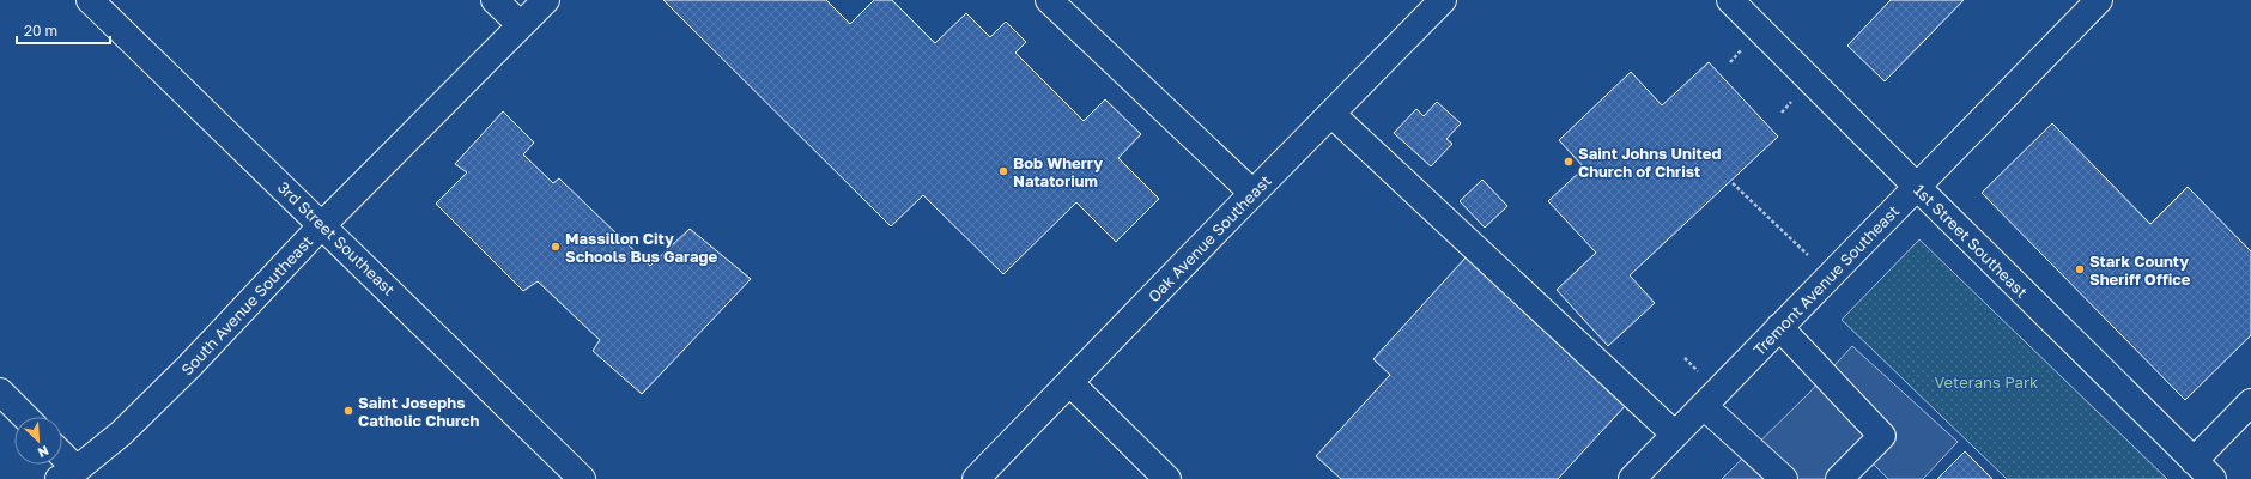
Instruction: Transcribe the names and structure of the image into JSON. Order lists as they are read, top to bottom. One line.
{"streets":{"street":["3rd Street Southeast","Oak Avenue Southeast","1st Street Southeast","Tremont Avenue Southeast","South Avenue Southeast"]},"crossings":[["3rd Street Southeast","South Avenue Southeast"],["1st Street Southeast","Tremont Avenue Southeast"]],"parks":["Veterans Park"],"places":["Saint Johns United Church of Christ","Bob Wherry Natatorium","Massillon City Schools Bus Garage","Stark County Sheriff Office","Saint Josephs Catholic Church"],"scale_bar":"20 m","north":"bottom right"}
